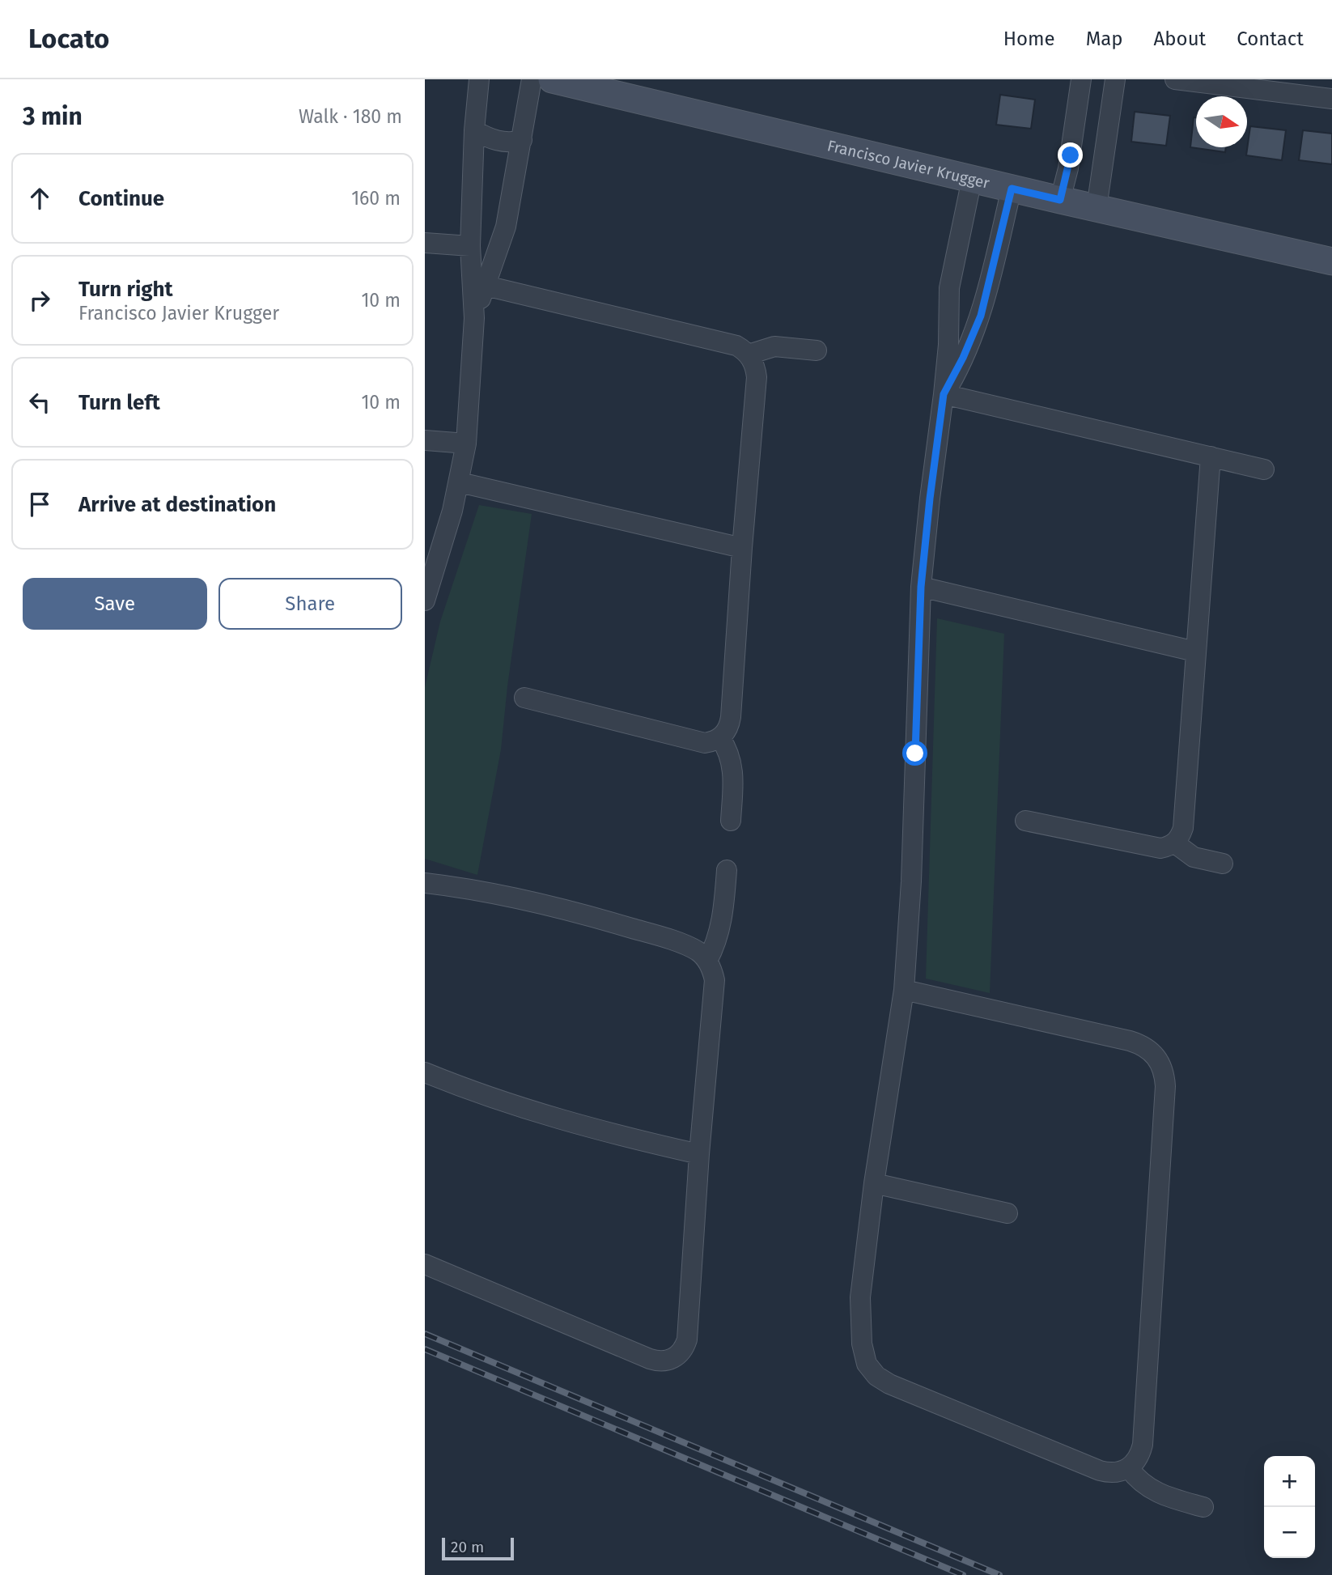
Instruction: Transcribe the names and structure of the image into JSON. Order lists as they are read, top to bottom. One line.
{"streets":{"main road":["Francisco Javier Krugger"]},"scale_bar":"20 m","north":"right","page":{"header":"Locato","nav":["Home","Map","About","Contact"],"heading":["3 min","Walk · 180 m"],"list":[["Continue","160 m"],["Turn right","Francisco Javier Krugger","10 m"],["Turn left","10 m"],"Arrive at destination"],"buttons":["Save","Share"],"map_buttons":["+","−"],"scale":"20 m"}}
